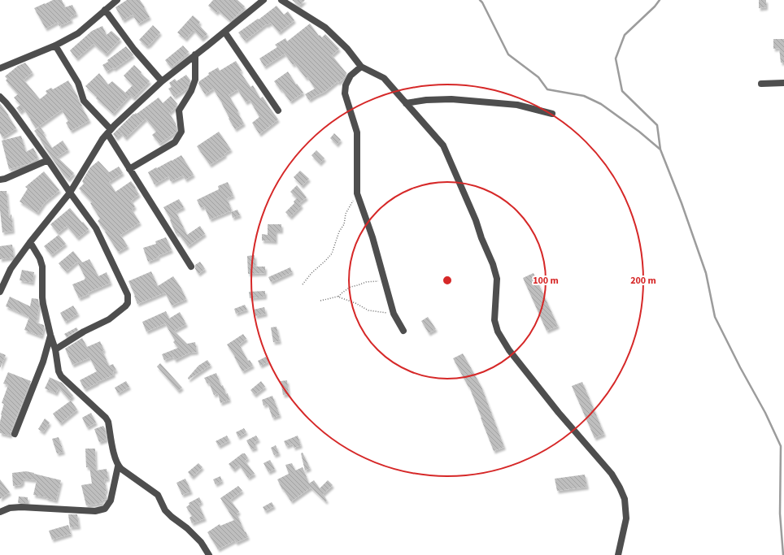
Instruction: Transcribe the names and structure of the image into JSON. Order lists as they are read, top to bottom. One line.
{"rings":["100 m","200 m"]}
